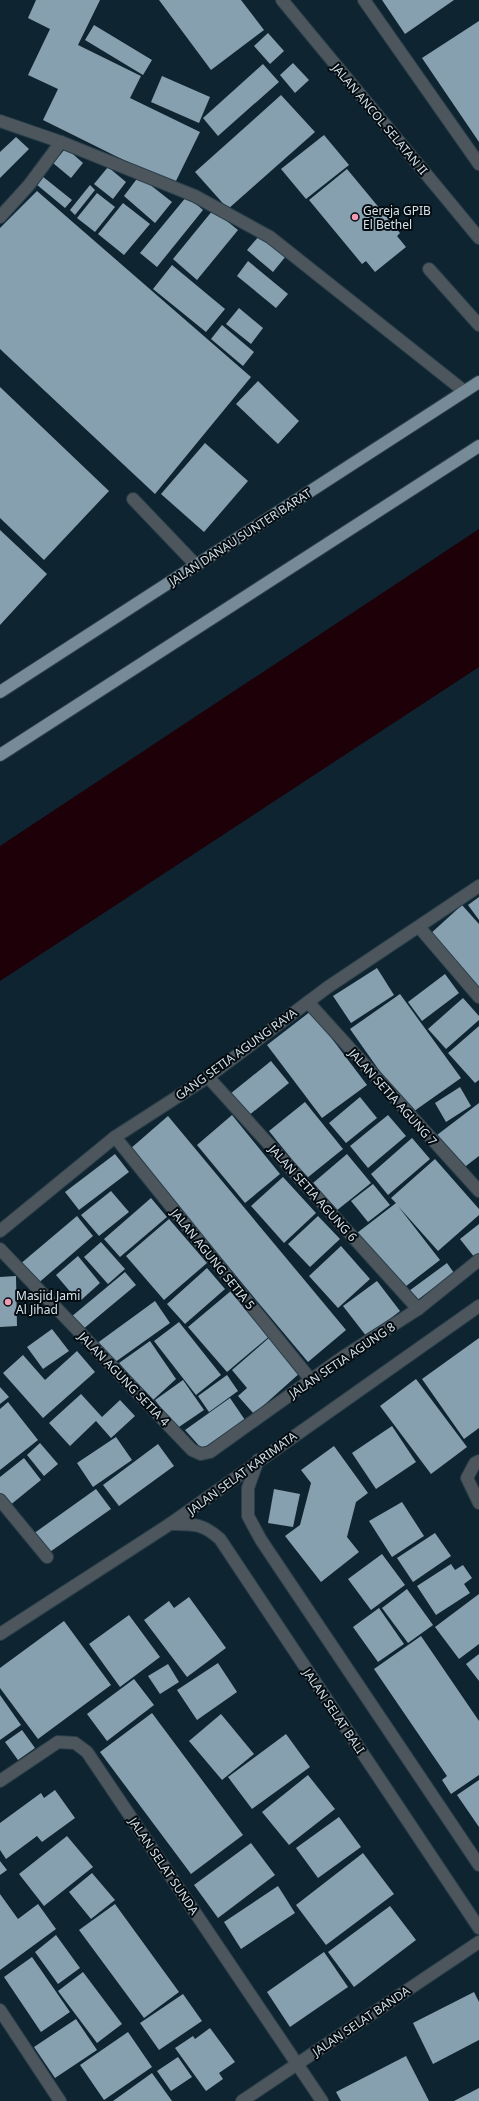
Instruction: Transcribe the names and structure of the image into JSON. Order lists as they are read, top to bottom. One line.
{"streets":{"main road":["JALAN DANAU SUNTER BARAT"],"street":["JALAN ANCOL SELATAN II","GANG SETIA AGUNG RAYA","JALAN SETIA AGUNG 7","JALAN SETIA AGUNG 6","JALAN AGUNG SETIA 5","JALAN SETIA AGUNG 8","JALAN AGUNG SETIA 4","JALAN SELAT KARIMATA","JALAN SELAT BALI","JALAN SELAT SUNDA","JALAN SELAT BANDA"]},"crossings":[["GANG SETIA AGUNG RAYA","JALAN SETIA AGUNG 7"],["GANG SETIA AGUNG RAYA","JALAN SETIA AGUNG 6"],["GANG SETIA AGUNG RAYA","JALAN AGUNG SETIA 5"],["JALAN SETIA AGUNG 6","JALAN SETIA AGUNG 8"],["JALAN AGUNG SETIA 5","JALAN SETIA AGUNG 8"],["JALAN SETIA AGUNG 8","JALAN AGUNG SETIA 4"],["JALAN SELAT KARIMATA","JALAN SELAT BALI"],["JALAN SELAT SUNDA","JALAN SELAT BANDA"]],"places":["Gereja GPIB El Bethel","Masjid Jami Al Jihad"]}
